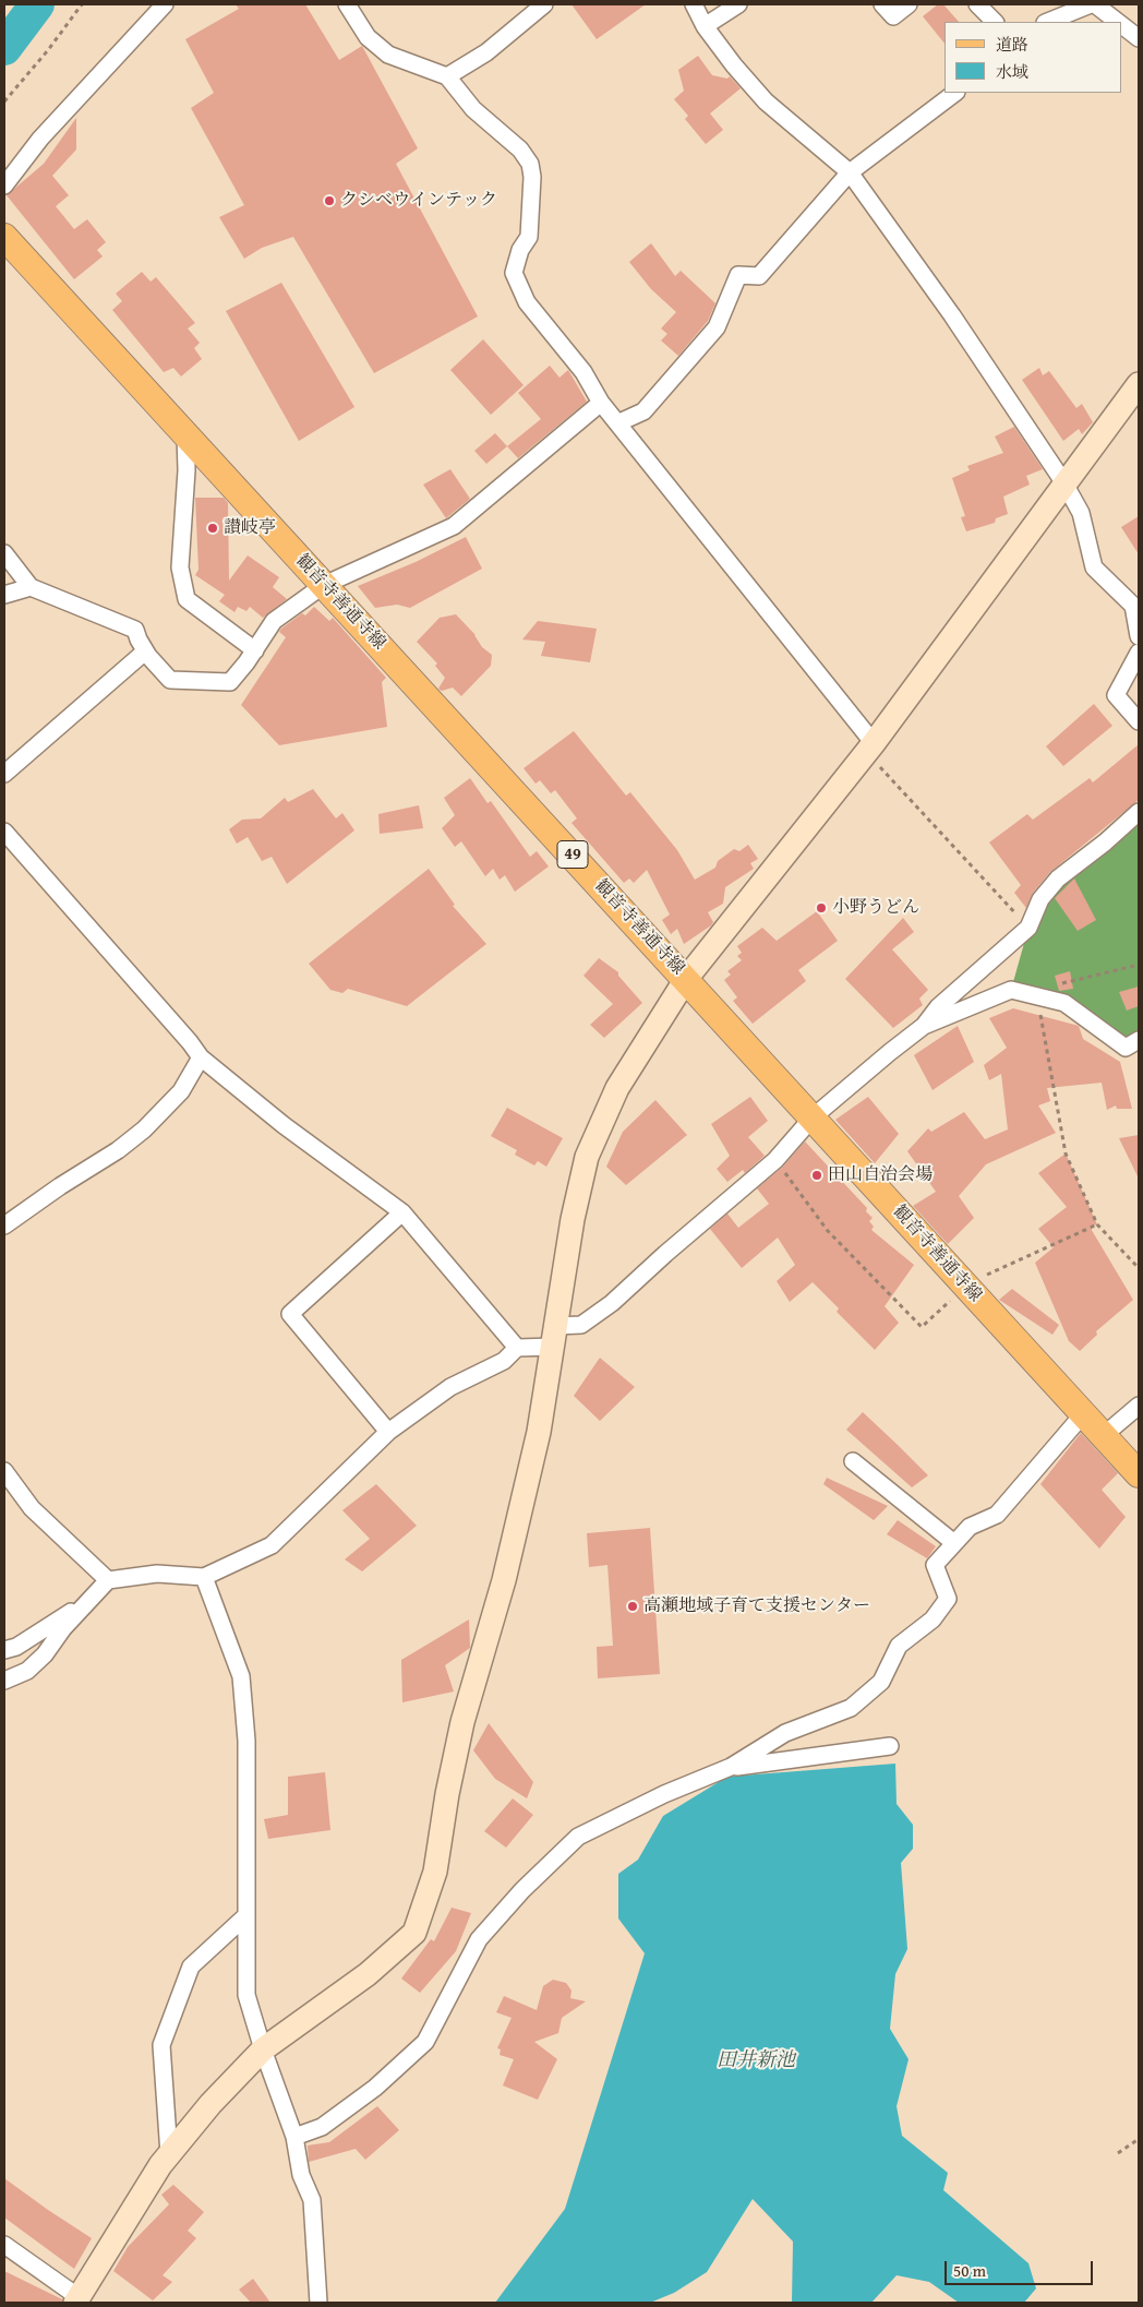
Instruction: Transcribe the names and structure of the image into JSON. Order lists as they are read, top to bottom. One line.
{"streets":{"main road":["観音寺善通寺線","49"]},"water":["田井新池"],"places":["クシベウインテック","讃岐亭","小野うどん","田山自治会場","高瀬地域子育て支援センター"],"legend":["道路","水域"],"scale_bar":"50 m"}
